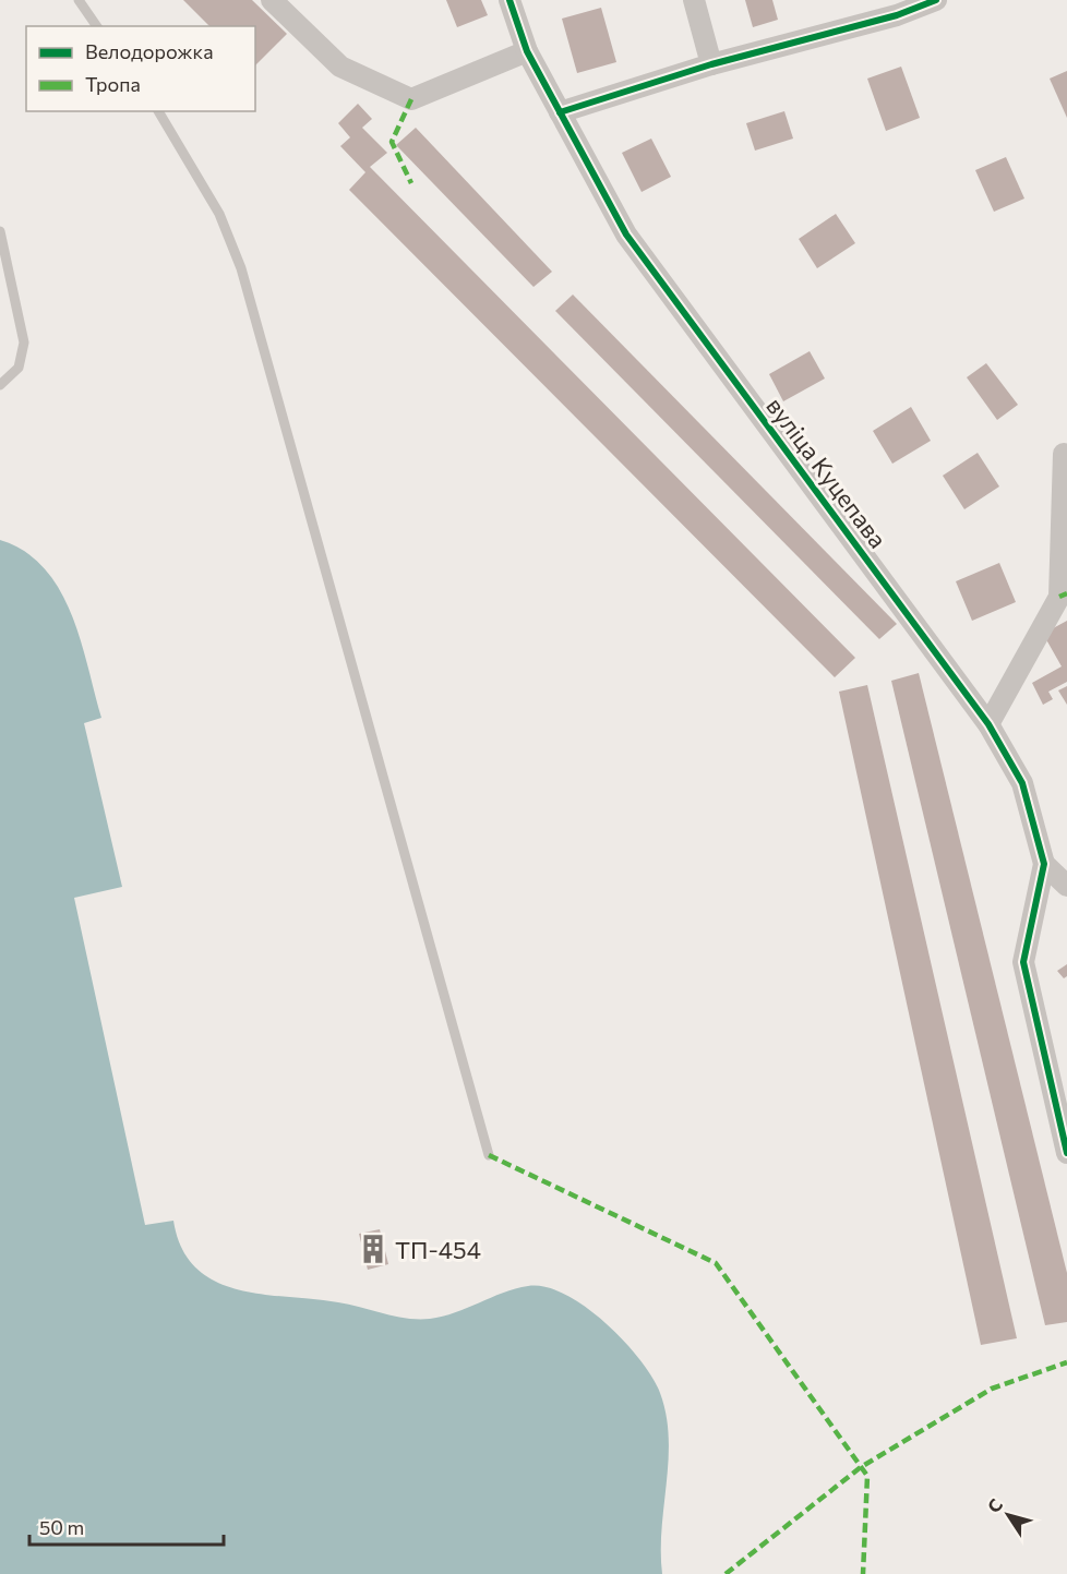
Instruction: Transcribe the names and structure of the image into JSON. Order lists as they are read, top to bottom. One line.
{"streets":{"street":["вуліца Куцепава"]},"places":{"building":["ТП-454"]},"legend":["Велодорожка","Тропа"],"scale_bar":"50 m","north":"top left"}
